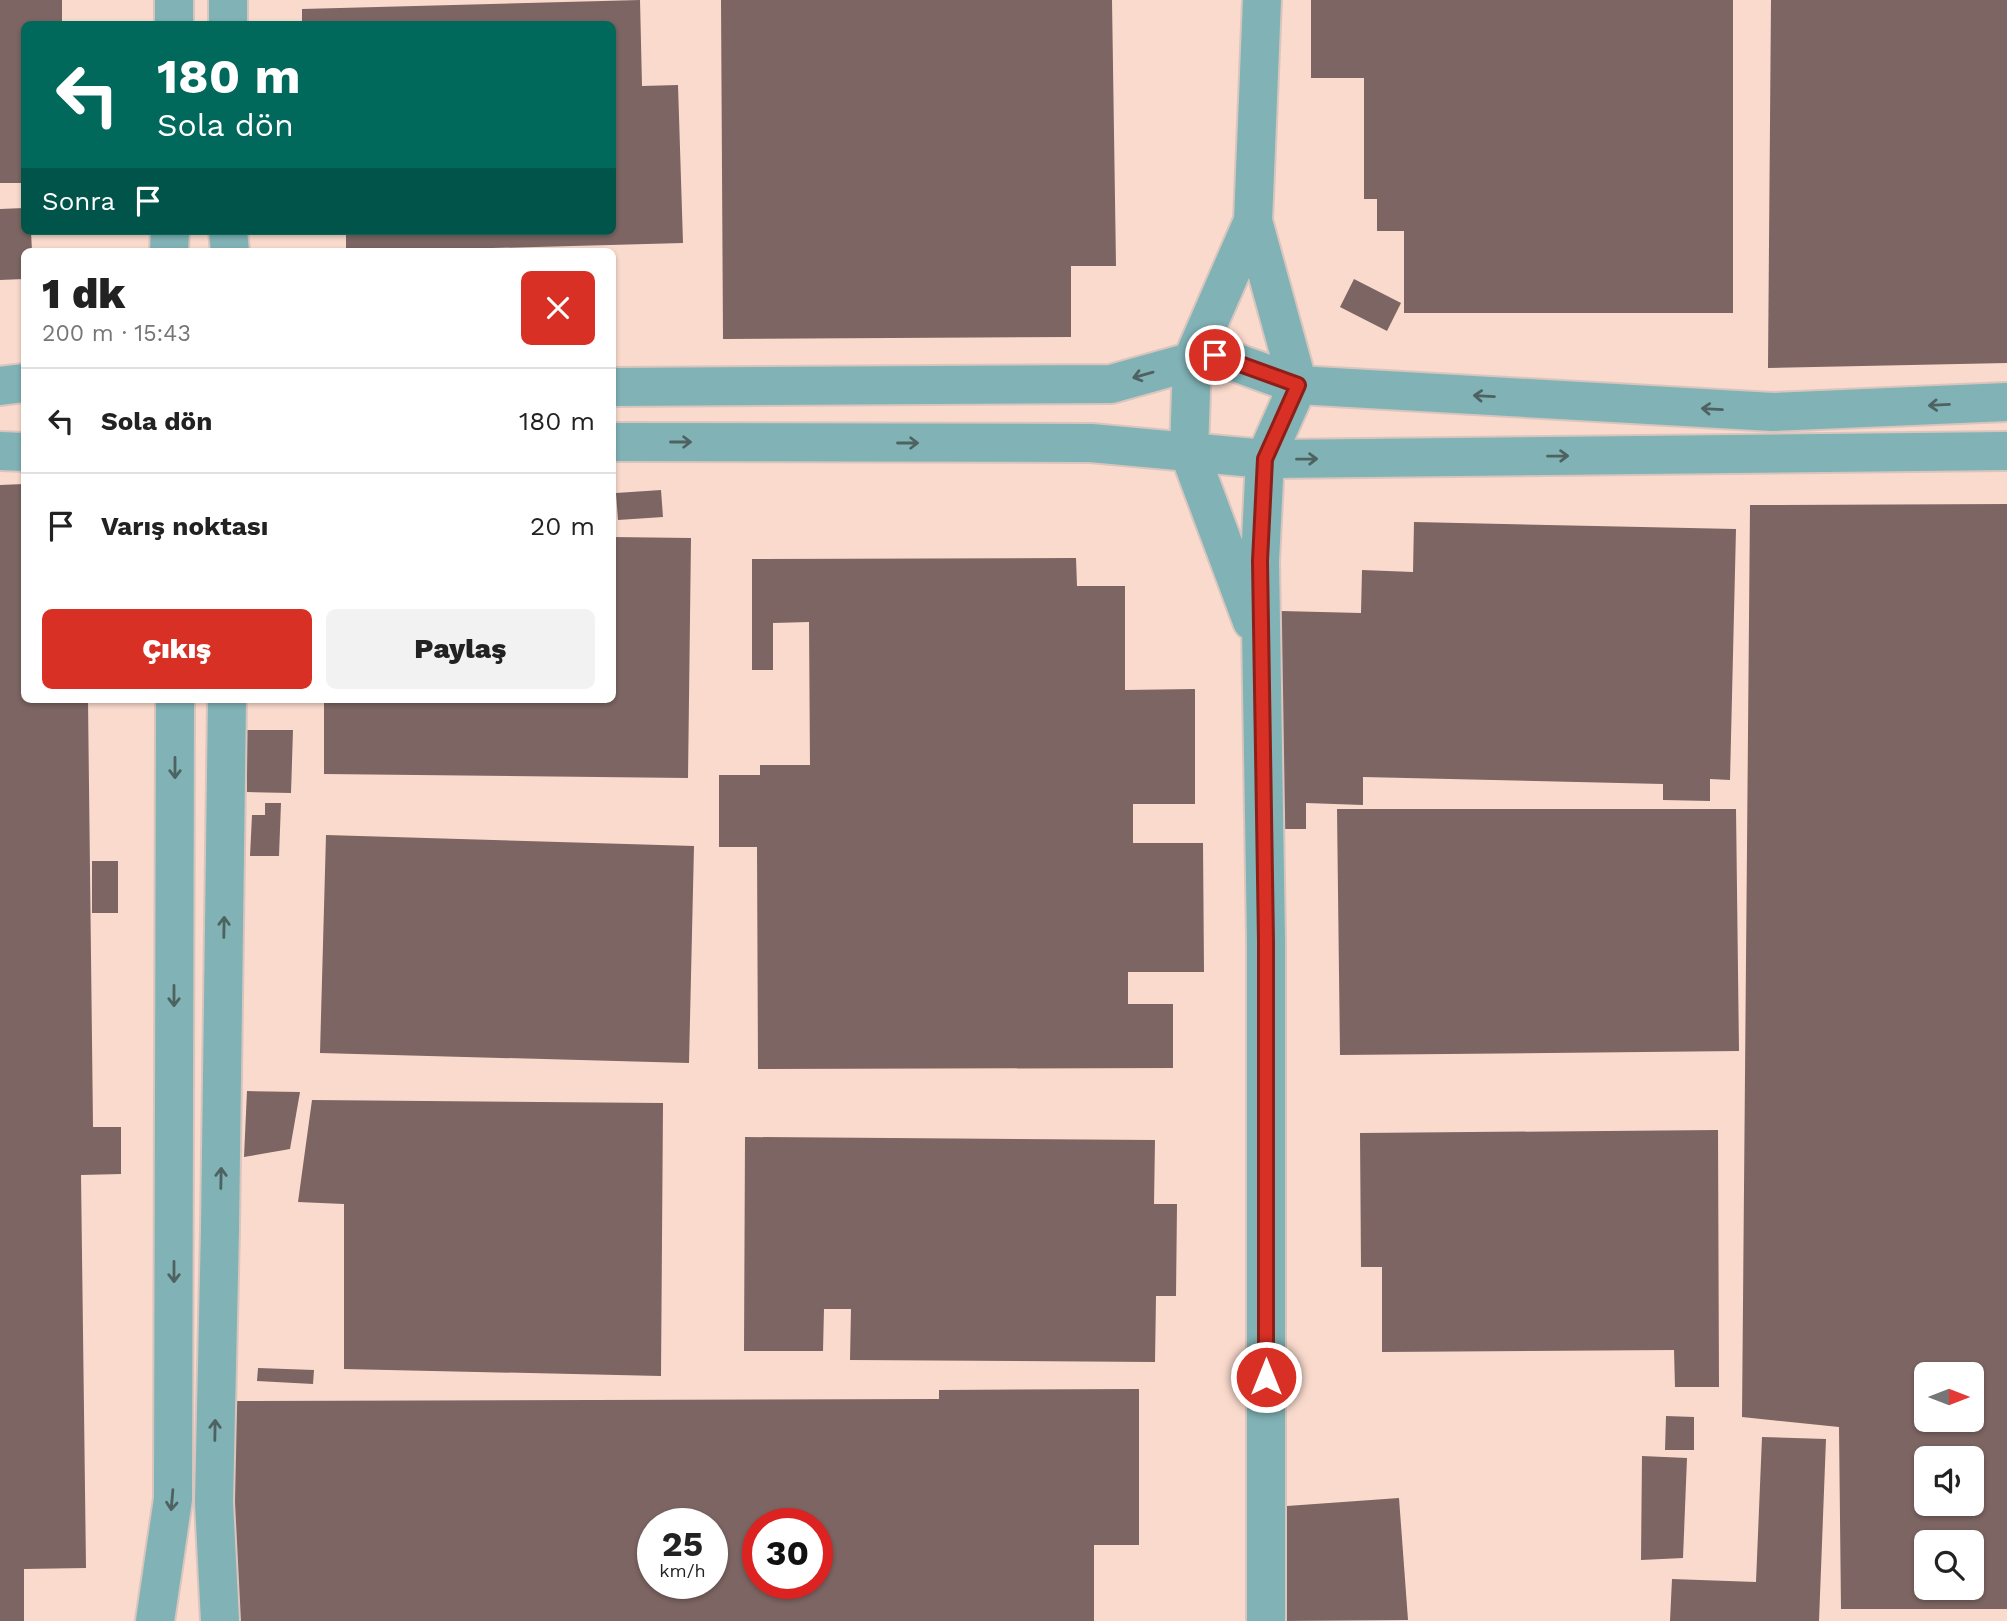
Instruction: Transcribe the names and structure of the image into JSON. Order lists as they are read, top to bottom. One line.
{"north":"right","page":{"turn":["180 m","Sola dön"],"then":"Sonra","heading":["1 dk","200 m · 15:43"],"list":[{"name":"Sola dön","value":"180 m"},{"name":"Varış noktası","value":"20 m"}],"buttons":["Çıkış","Paylaş"],"speed":"25 km/h","limit":"30"}}
